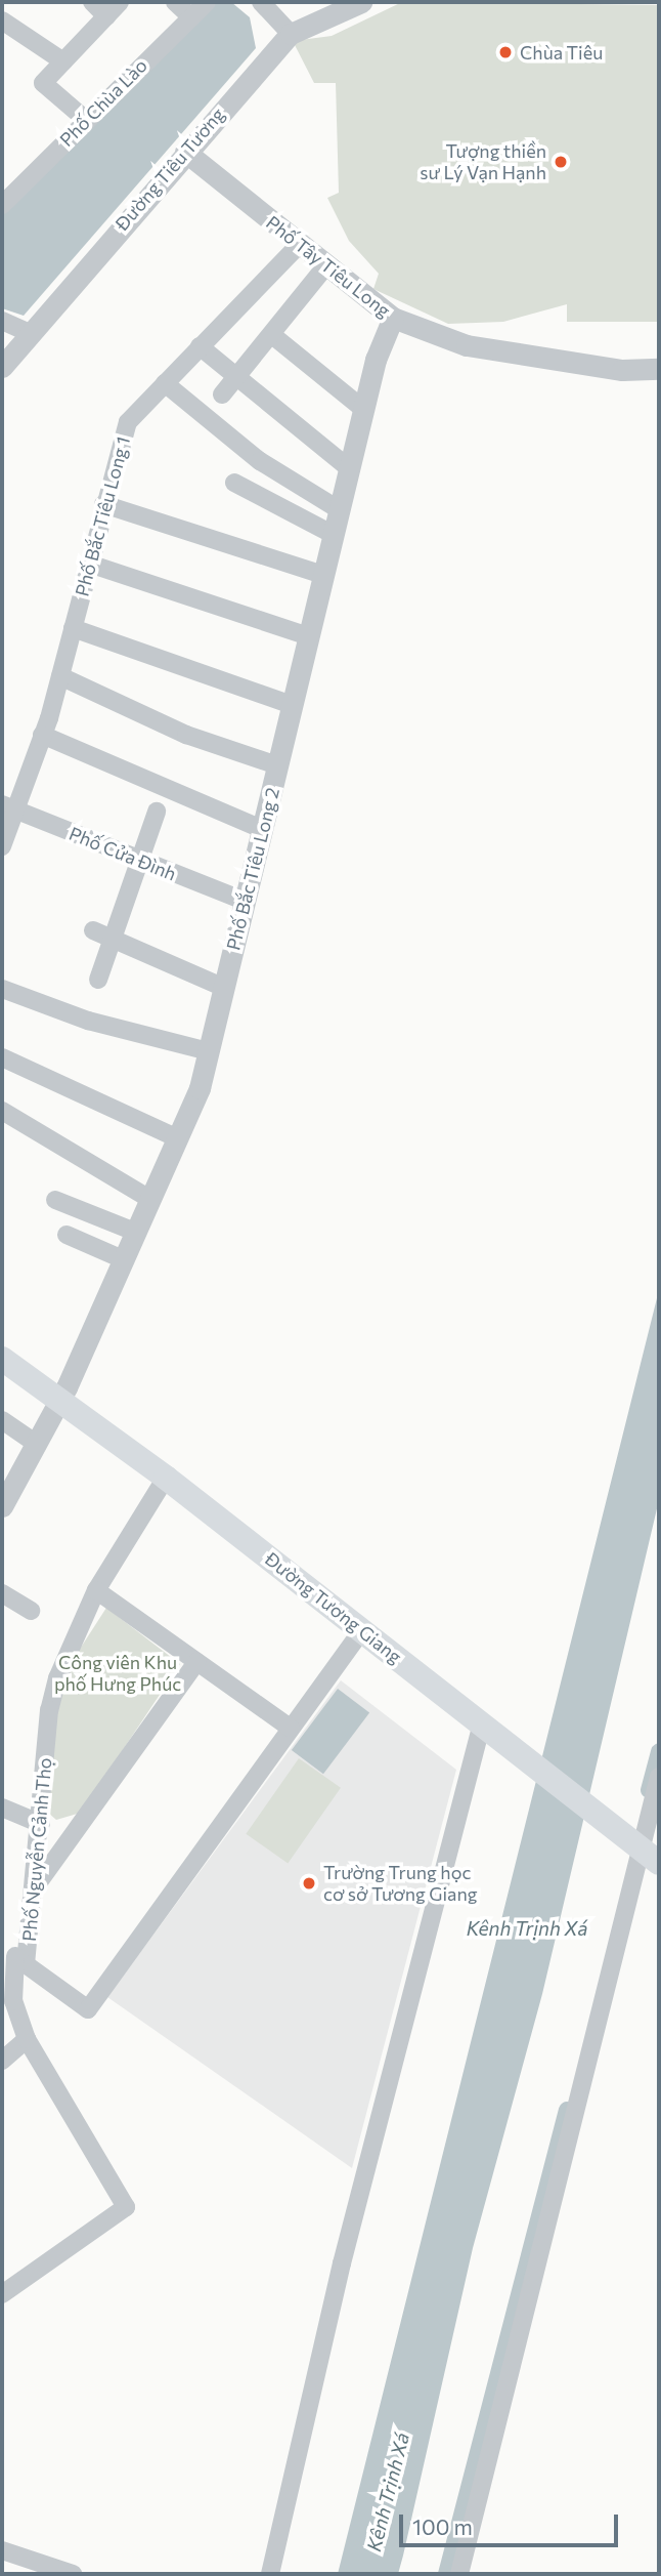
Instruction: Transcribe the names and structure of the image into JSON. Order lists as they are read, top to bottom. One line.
{"streets":{"main road":["Đường Tương Giang"],"street":["Phố Chùa Lào","Đường Tiêu Tương","Phố Tây Tiêu Long","Phố Bắc Tiêu Long 1","Phố Cửa Đình","Phố Bắc Tiêu Long 2","Phố Nguyễn Cảnh Thọ"]},"crossings":[["Đường Tiêu Tương","Phố Tây Tiêu Long"],["Phố Tây Tiêu Long","Phố Bắc Tiêu Long 1"],["Phố Tây Tiêu Long","Phố Bắc Tiêu Long 2"],["Phố Bắc Tiêu Long 1","Phố Cửa Đình"],["Phố Cửa Đình","Phố Bắc Tiêu Long 2"],["Phố Bắc Tiêu Long 2","Đường Tương Giang"],["Đường Tương Giang","Phố Nguyễn Cảnh Thọ"]],"water":["Kênh Trịnh Xá"],"parks":["Công viên Khu phố Hưng Phúc"],"places":["Chùa Tiêu","Tượng thiền sư Lý Vạn Hạnh","Trường Trung học cơ sở Tương Giang"],"scale_bar":"100 m"}
